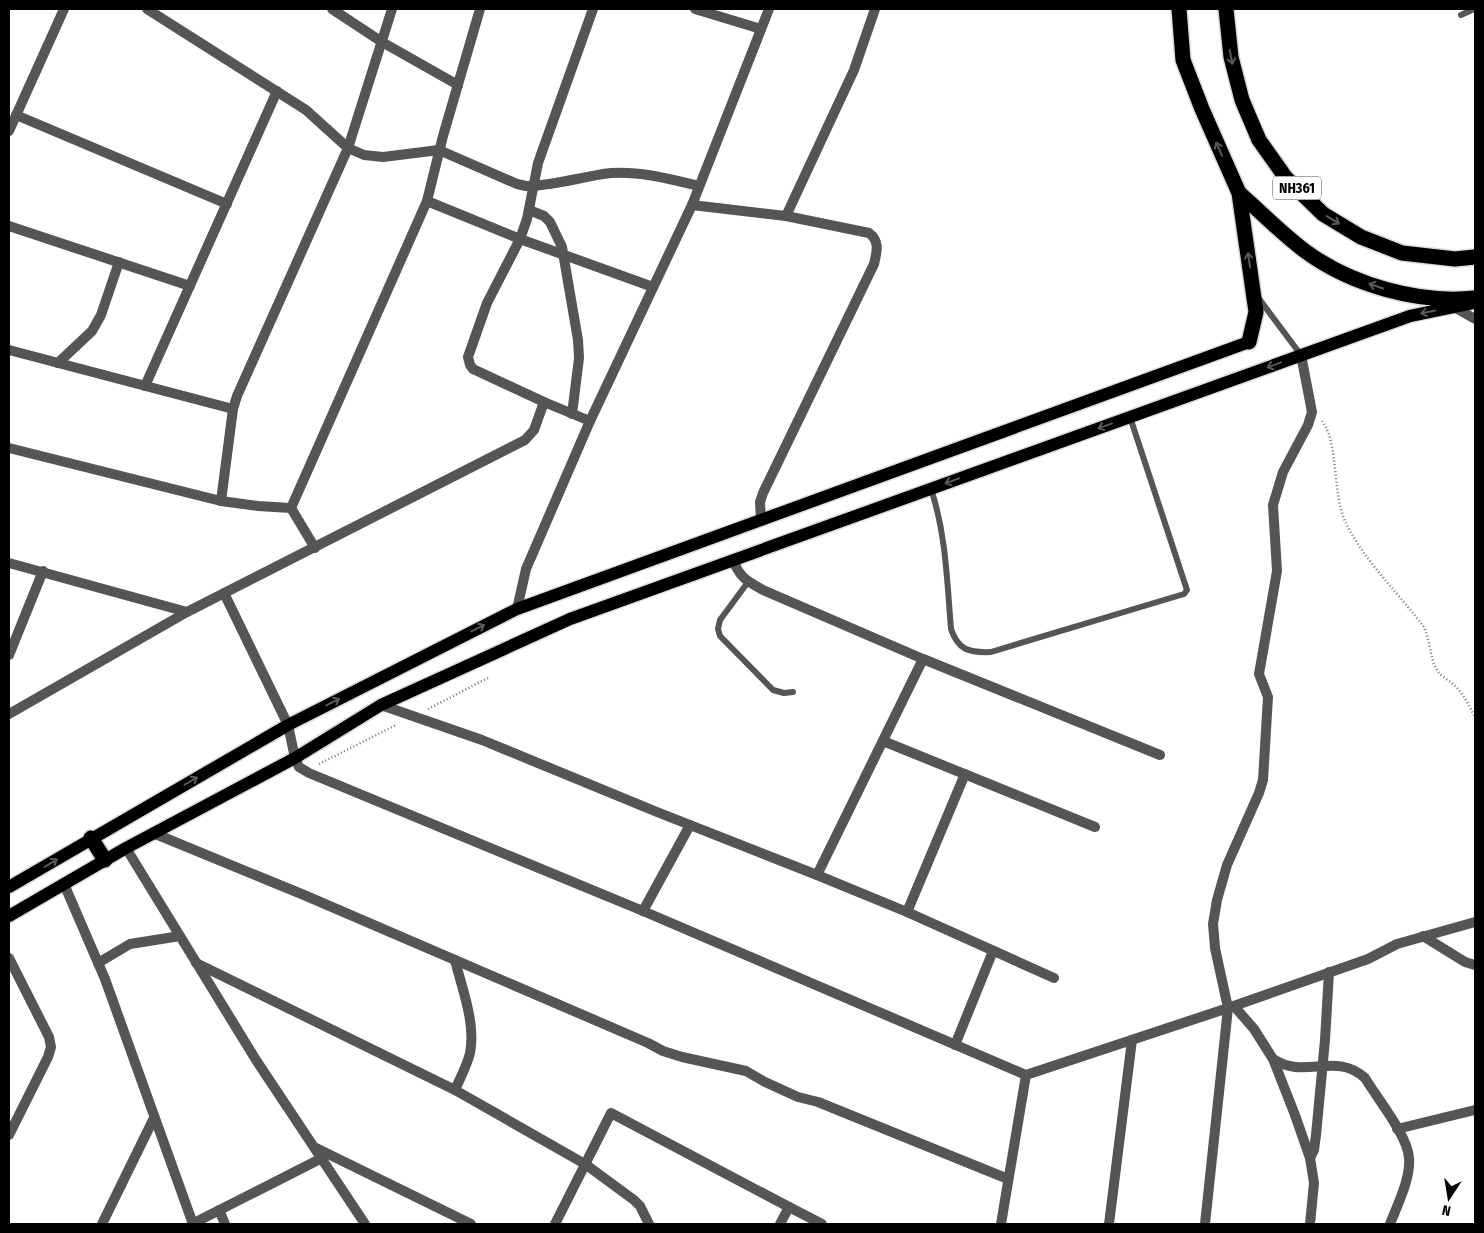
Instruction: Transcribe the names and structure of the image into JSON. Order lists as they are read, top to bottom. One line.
{"streets":{"highway":["NH361"]},"north":"bottom"}
